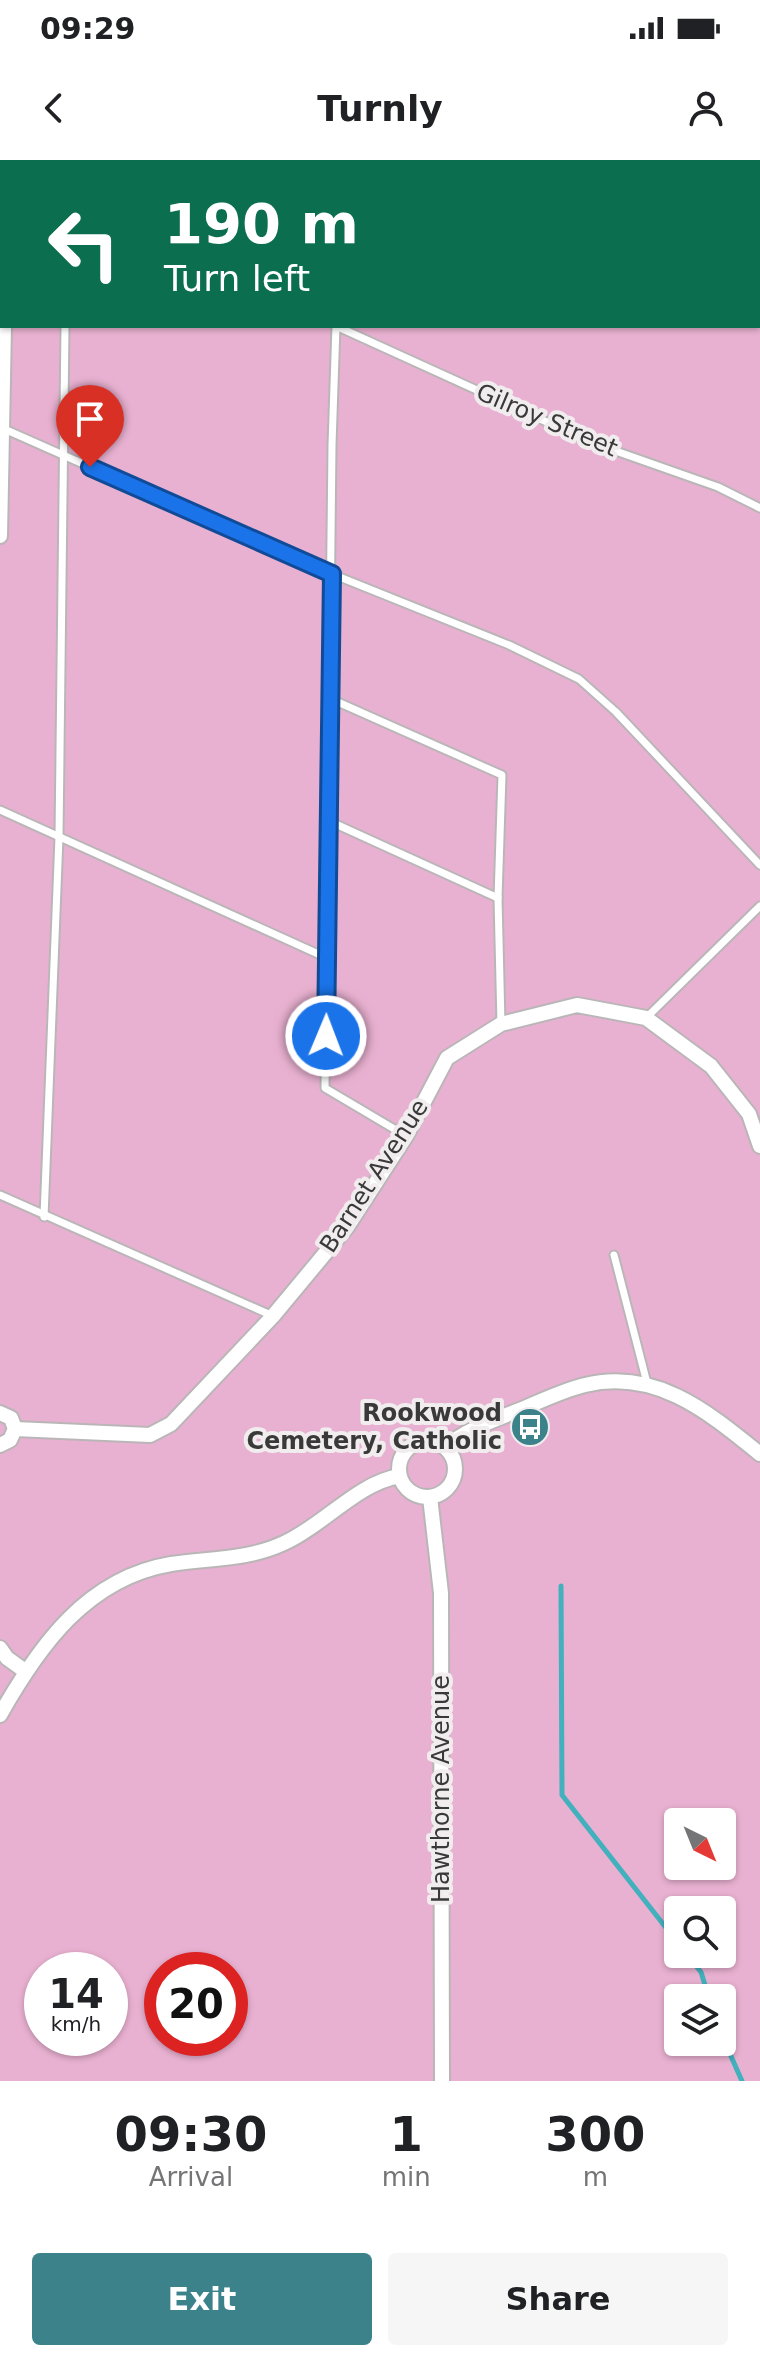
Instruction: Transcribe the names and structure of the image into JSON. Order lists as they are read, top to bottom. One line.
{"streets":{"street":["Barnet Avenue","Hawthorne Avenue"],"lane":["Gilroy Street"]},"places":{"bus stop":["Rookwood Cemetery, Catholic"]},"north":"bottom right","page":{"status":"09:29","header":"Turnly","turn":["190 m","Turn left"],"speed":"14 km/h","limit":"20","eta":["09:30","Arrival","1","min","300","m"],"buttons":["Exit","Share"]}}
